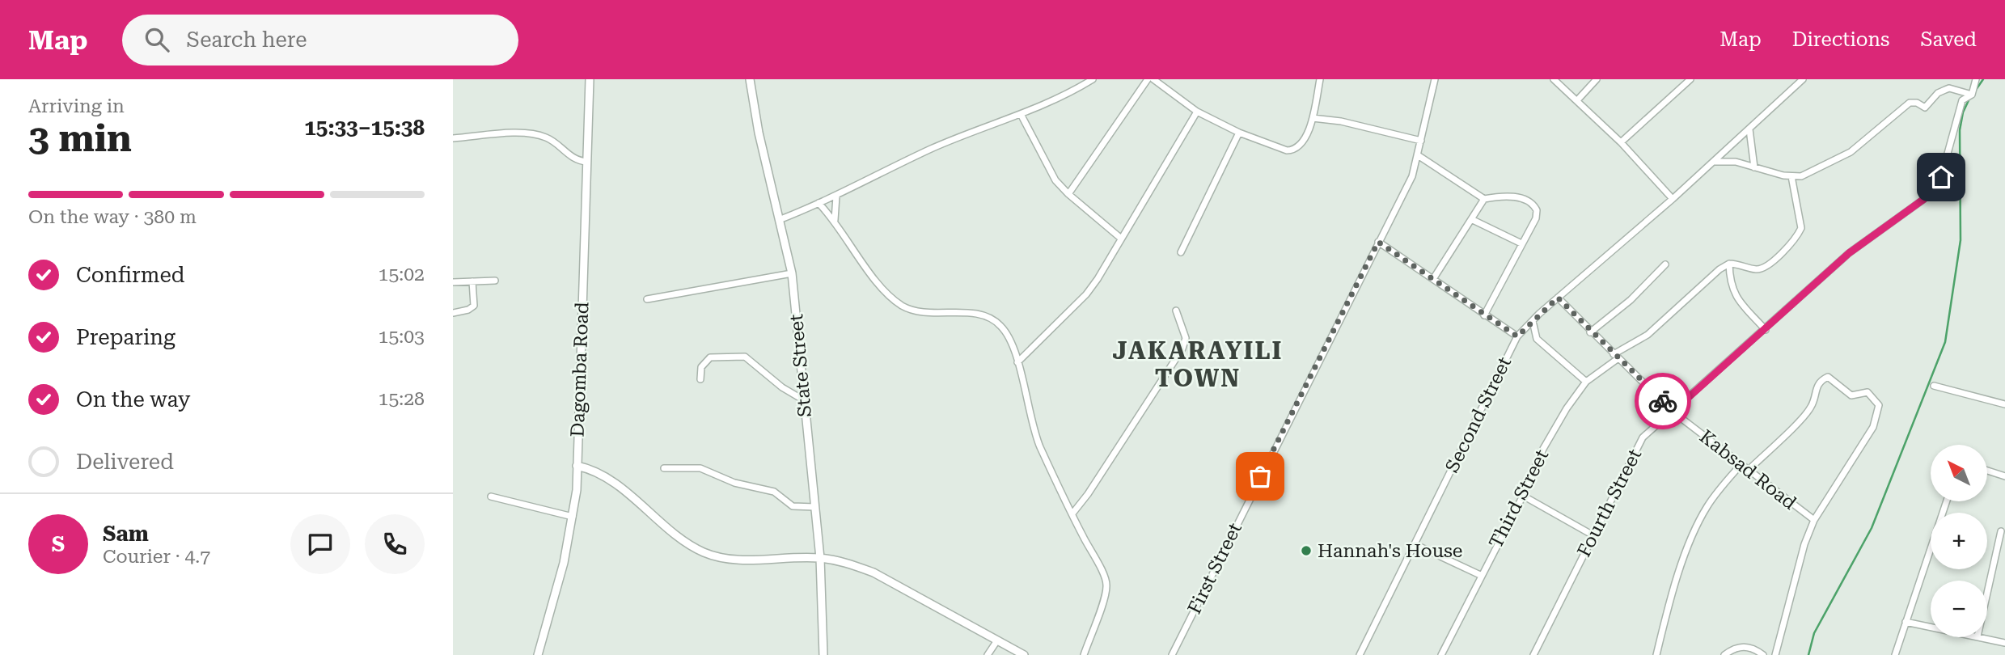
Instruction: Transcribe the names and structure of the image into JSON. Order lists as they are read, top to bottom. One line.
{"streets":{"street":["State Street","Dagomba Road","Second Street","Kabsad Road","Third Street","Fourth Street","First Street"]},"crossings":[["Second Street","Kabsad Road"],["Kabsad Road","Third Street"],["Kabsad Road","Fourth Street"]],"districts":["JAKARAYILI TOWN"],"places":["Hannah's House"],"north":"top left","page":{"header":"Map","search":"Search here","nav":["Map","Directions","Saved"],"heading":["3 min","Arriving in","15:33–15:38"],"panel":["Sam","Courier · 4.7"],"bar":"On the way · 380 m","list":[["Confirmed","15:02"],["Preparing","15:03"],["On the way","15:28"],"Delivered"],"map_buttons":["+","−"],"round":"S"}}
